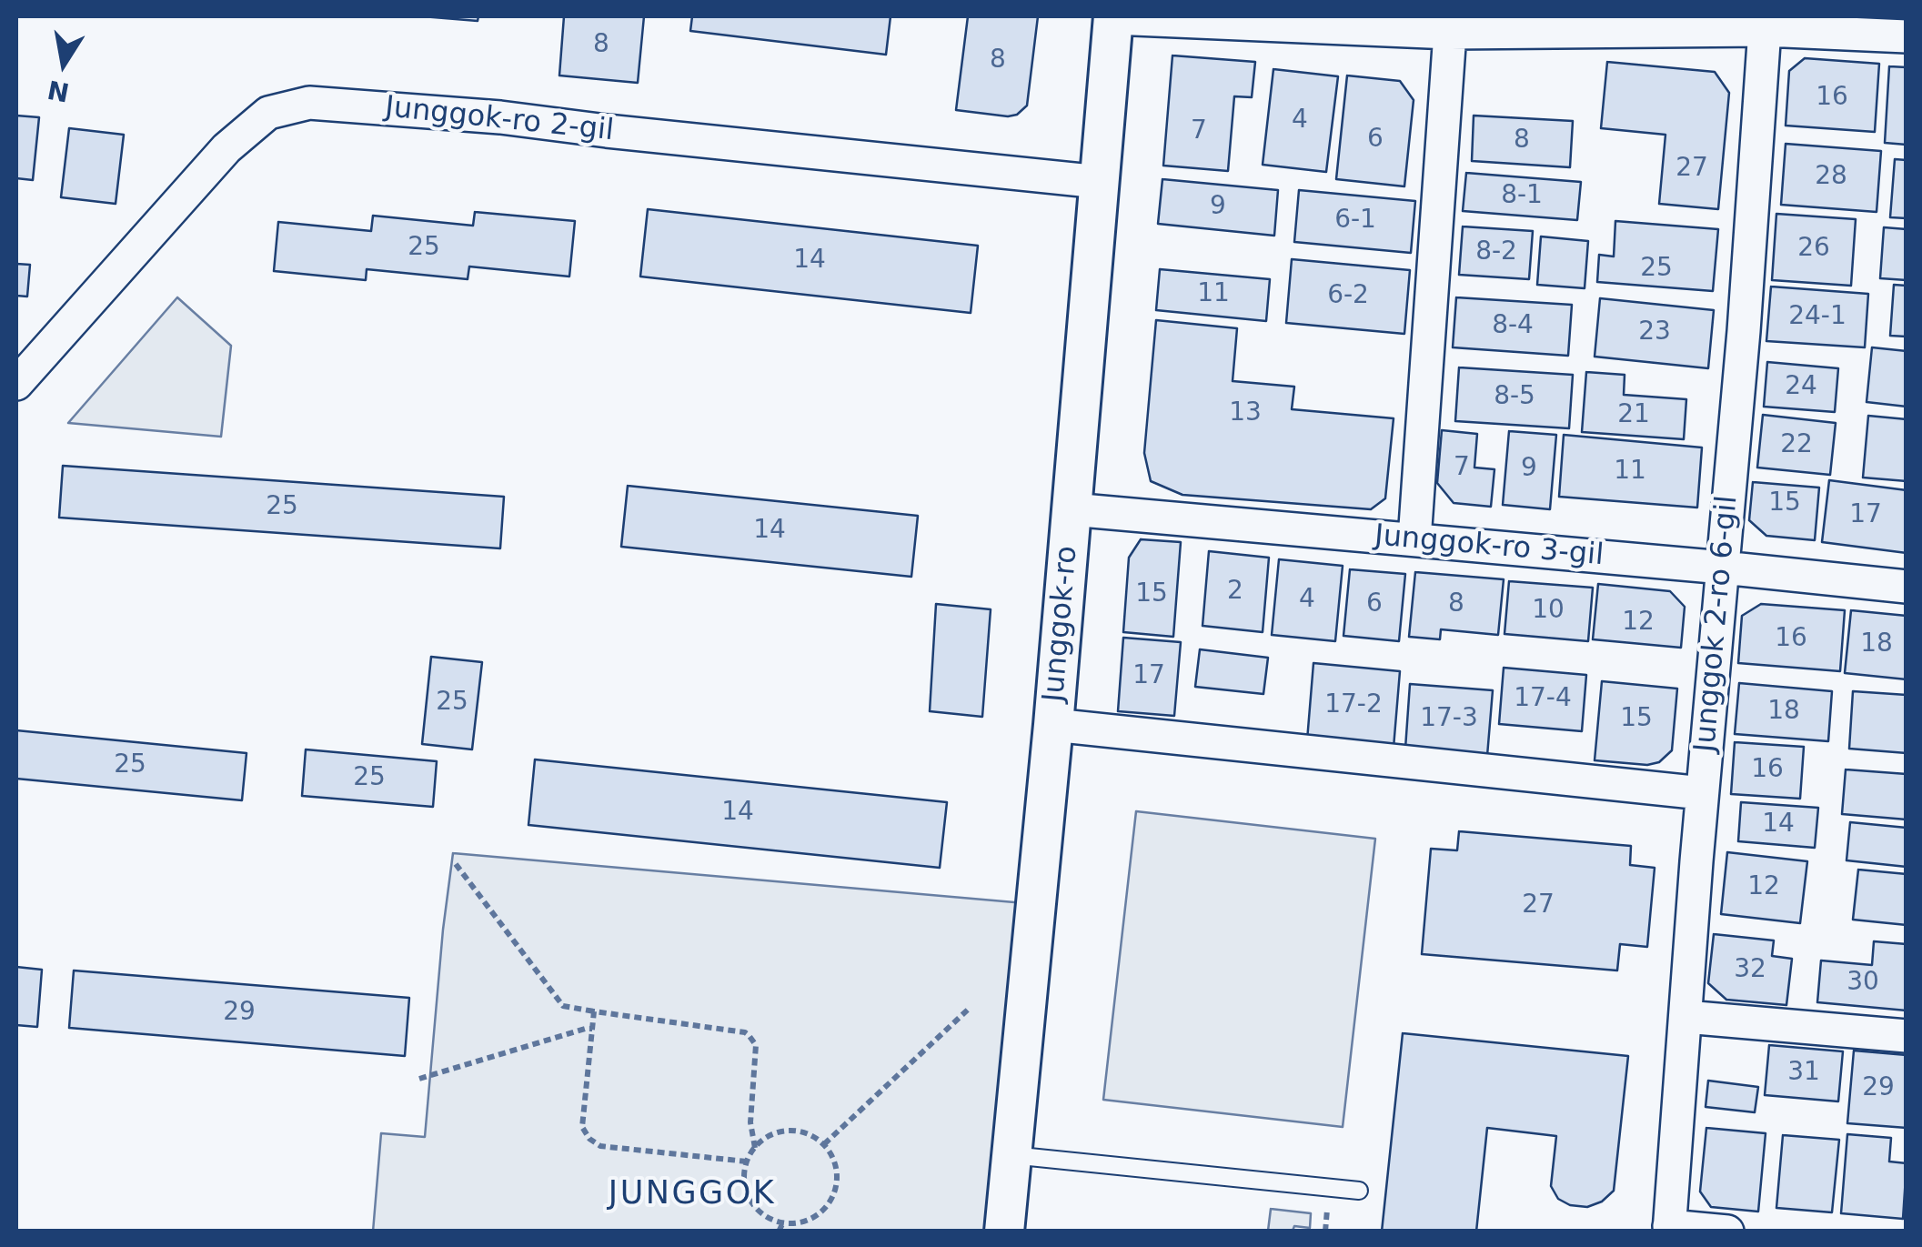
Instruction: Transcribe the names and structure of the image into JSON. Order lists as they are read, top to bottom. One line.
{"streets":{"street":["Junggok-ro 2-gil","Junggok-ro 3-gil","Junggok-ro","Junggok 2-ro 6-gil"]},"crossings":[["Junggok-ro 2-gil","Junggok-ro"],["Junggok-ro 3-gil","Junggok-ro"],["Junggok-ro 3-gil","Junggok 2-ro 6-gil"]],"districts":["JUNGGOK"],"house_numbers":["8","8","16","4","7","6","8","27","28","8-1","9","6-1","25","26","8-2","14","25","11","6-2","24-1","8-4","23","24","8-5","13","21","22","7","9","11","15","25","17","14","2","15","4","6","8","10","12","16","18","17","17-4","25","17-2","18","17-3","15","25","16","25","14","14","12","27","32","30","29","31","29"],"north":"bottom"}
